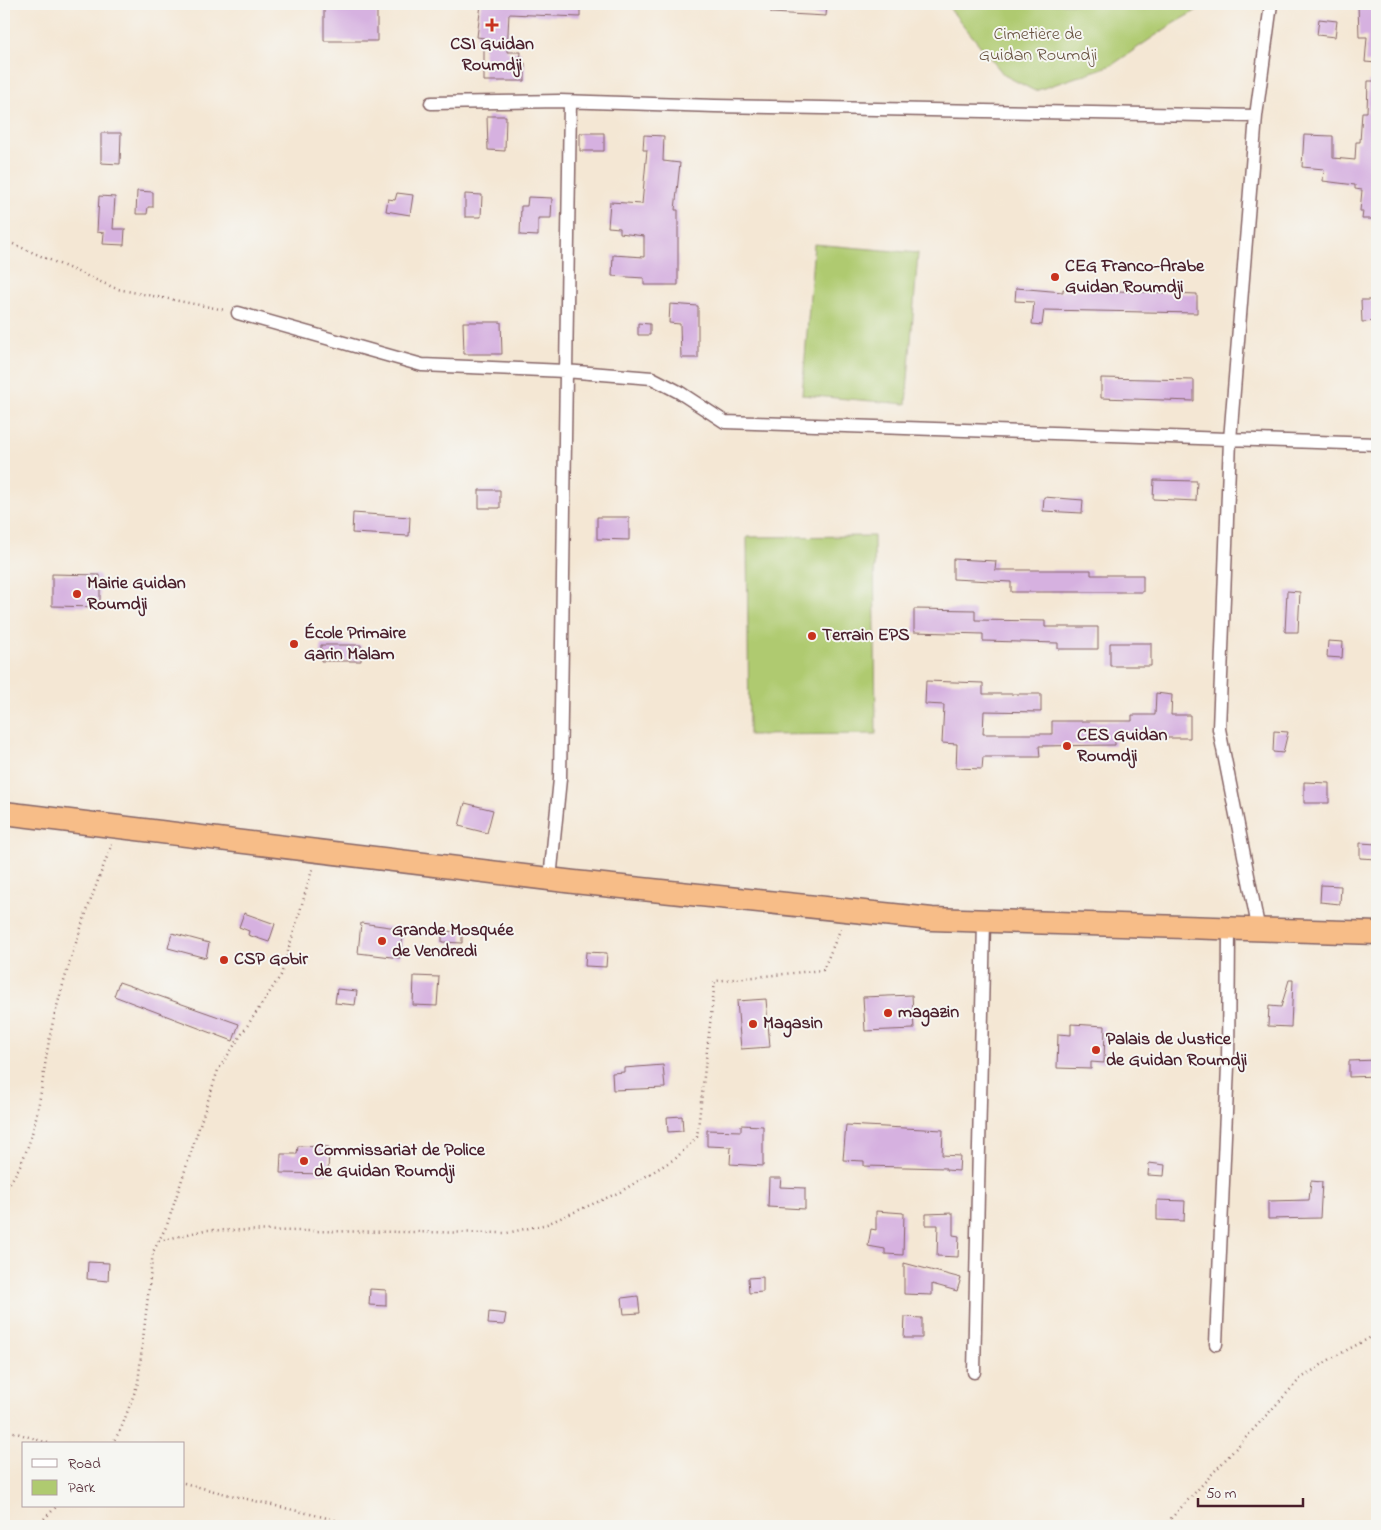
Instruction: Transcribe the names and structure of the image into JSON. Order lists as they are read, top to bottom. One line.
{"parks":["Cimetière de Guidan Roumdji"],"places":{"health":["CSI Guidan Roumdji"],"other":["CEG Franco-Arabe Guidan Roumdji","Mairie Guidan Roumdji","Terrain EPS","École Primaire Garin Malam","CES Guidan Roumdji","Grande Mosquée de Vendredi","CSP Gobir","magazin","Magasin","Palais de Justice de Guidan Roumdji","Commissariat de Police de Guidan Roumdji"]},"legend":["Road","Park"],"scale_bar":"50 m"}
